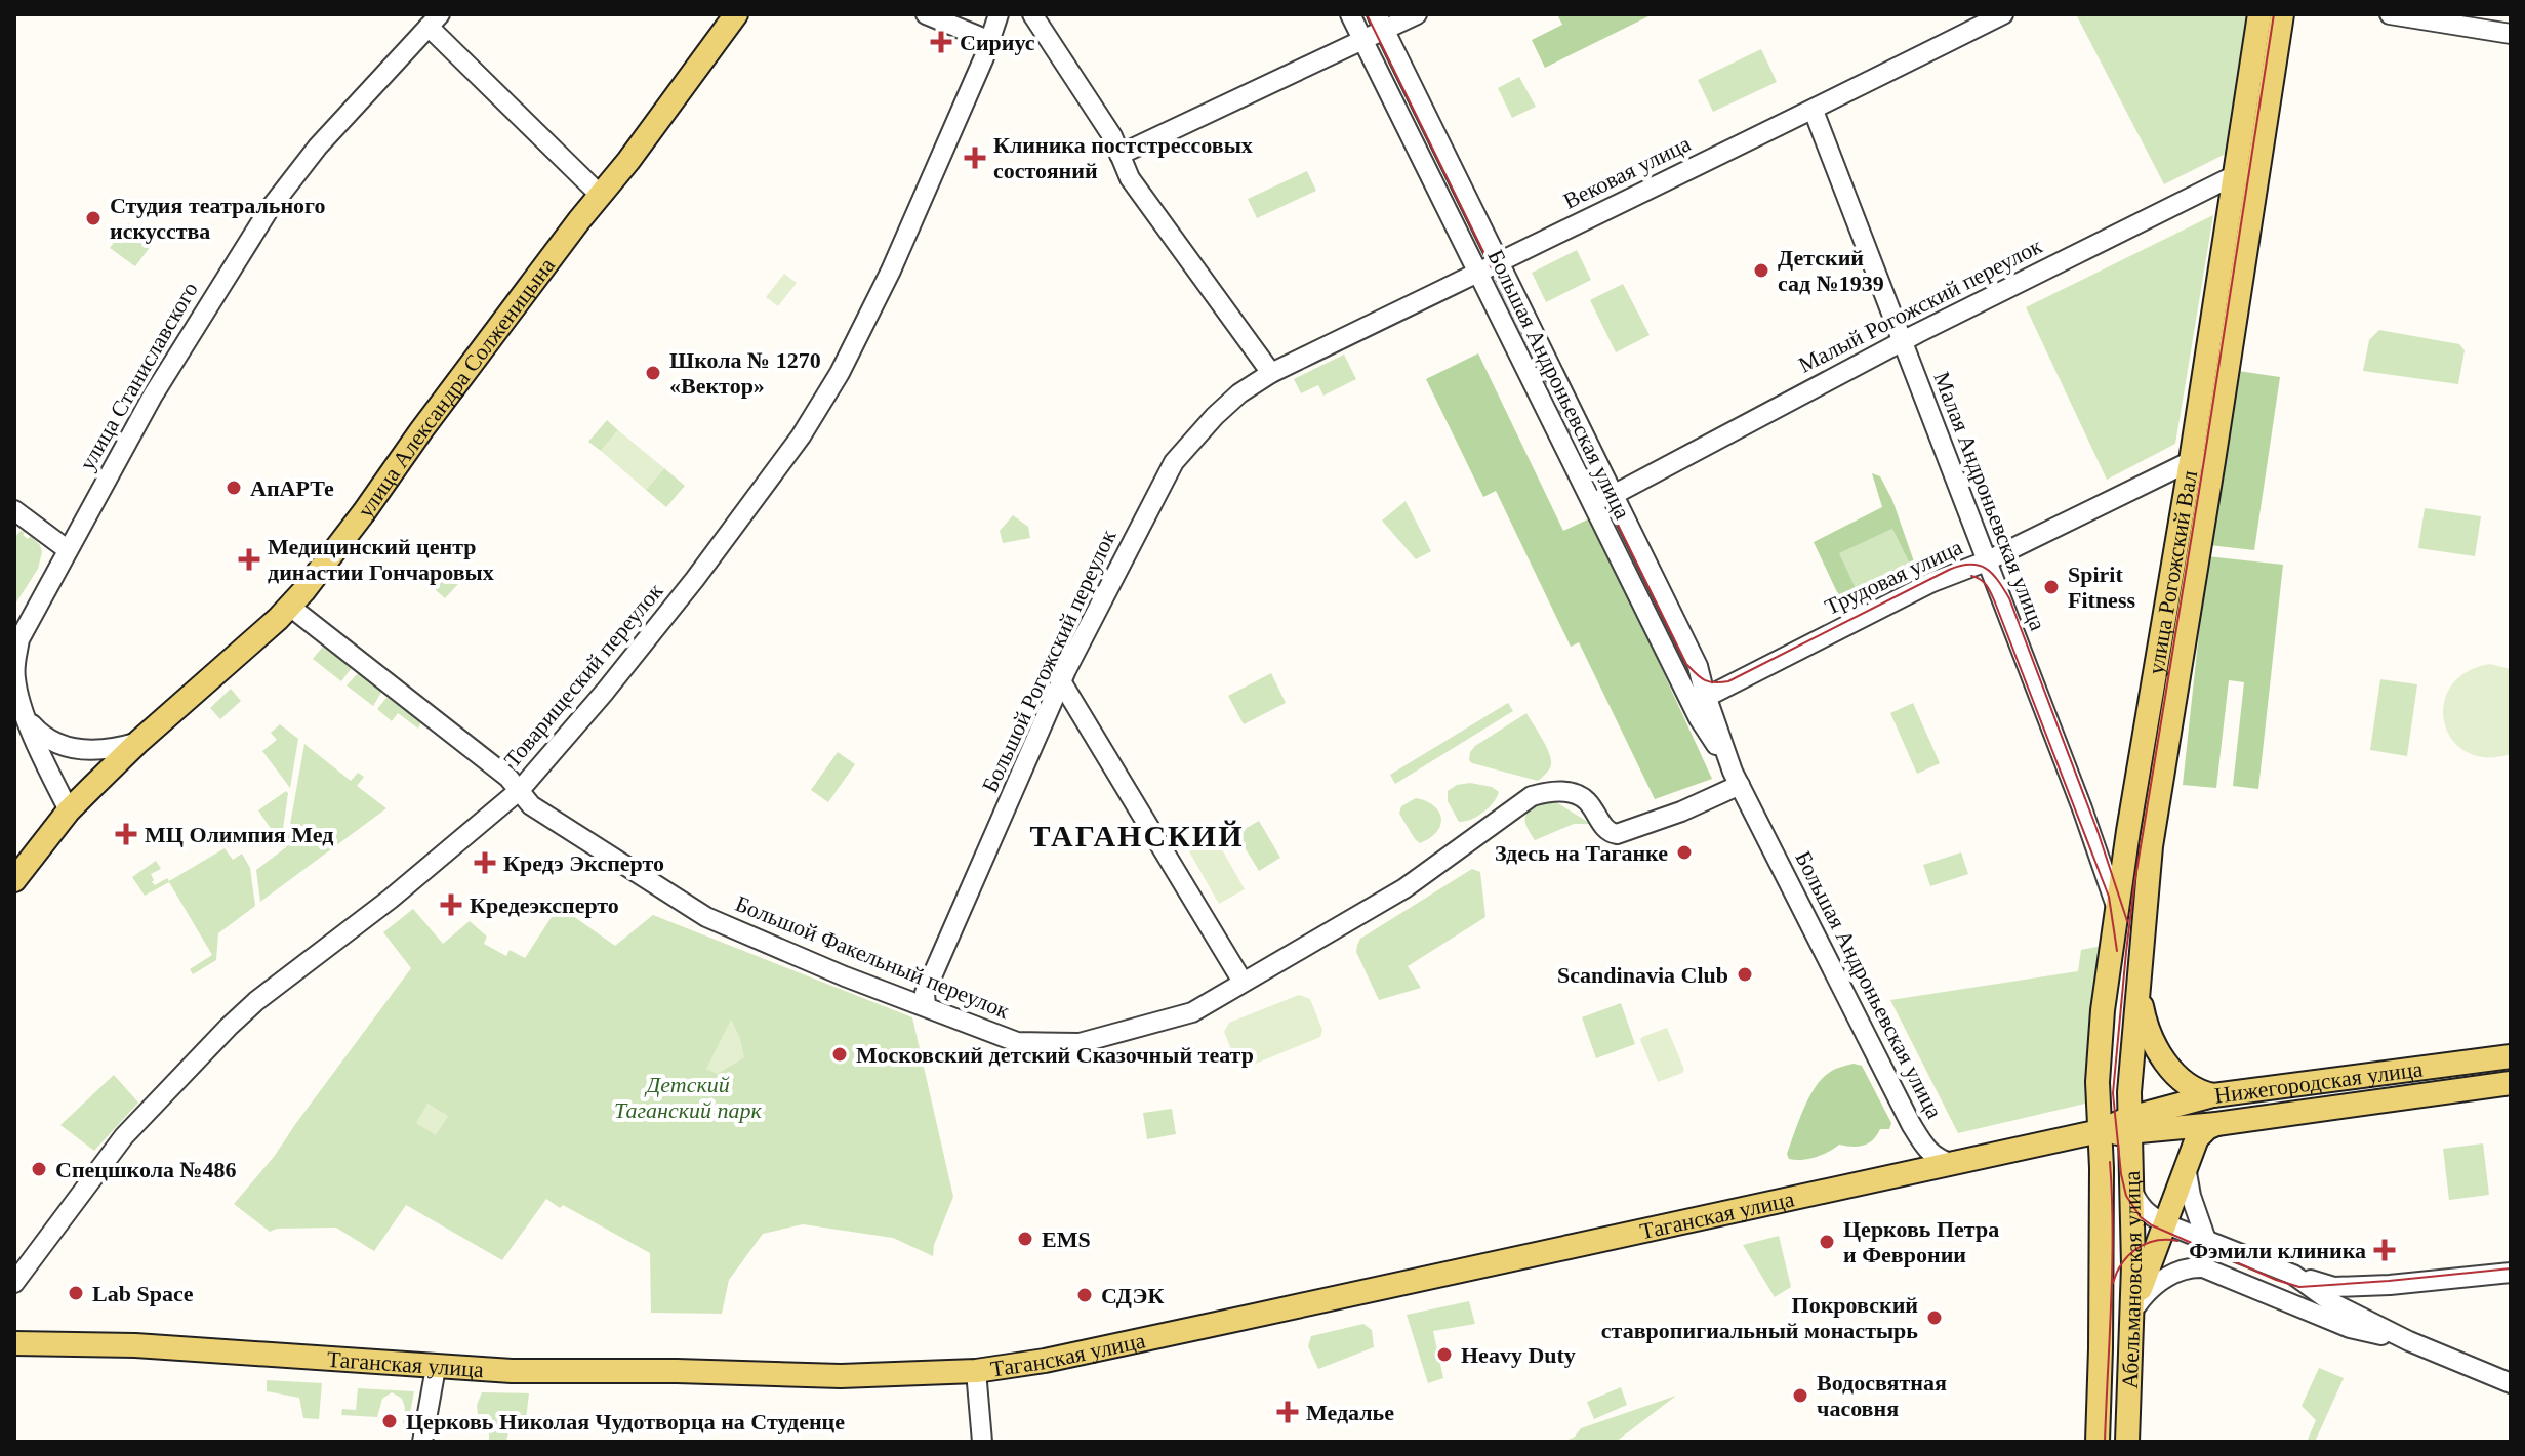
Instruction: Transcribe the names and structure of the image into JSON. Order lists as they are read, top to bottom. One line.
{"streets":{"main road":["улица Александра Солженицына","улица Рогожский Вал","Нижегородская улица","Таганская улица","Абельмановская улица"],"street":["Вековая улица","Малый Рогожский переулок","улица Станиславского","Большая Андроньевская улица","Малая Андроньевская улица","Трудовая улица","Большой Рогожский переулок","Товарищеский переулок","Большой Факельный переулок"]},"crossings":[["Вековая улица","Большая Андроньевская улица"],["Вековая улица","Малая Андроньевская улица"],["Вековая улица","Большой Рогожский переулок"],["Малый Рогожский переулок","Большая Андроньевская улица"],["Малый Рогожский переулок","Малая Андроньевская улица"],["Малый Рогожский переулок","улица Рогожский Вал"],["улица Станиславского","улица Александра Солженицына"],["Большая Андроньевская улица","Трудовая улица"],["Большая Андроньевская улица","Большой Факельный переулок"],["Большая Андроньевская улица","Таганская улица"],["улица Александра Солженицына","Большой Факельный переулок"],["Малая Андроньевская улица","улица Рогожский Вал"],["Малая Андроньевская улица","Трудовая улица"],["улица Рогожский Вал","Трудовая улица"],["улица Рогожский Вал","Нижегородская улица"],["улица Рогожский Вал","Таганская улица"],["улица Рогожский Вал","Абельмановская улица"],["Большой Рогожский переулок","Большой Факельный переулок"],["Товарищеский переулок","Большой Факельный переулок"],["Нижегородская улица","Таганская улица"],["Нижегородская улица","Абельмановская улица"],["Таганская улица","Абельмановская улица"]],"districts":["ТАГАНСКИЙ"],"parks":["Детский Таганский парк"],"places":{"health":["Сириус","Клиника постстрессовых состояний","Медицинский центр династии Гончаровых","МЦ Олимпия Мед","Кредэ Эксперто","Кредеэксперто","Фэмили клиника","Медалье"],"other":["Студия театрального искусства","Детский сад №1939","Школа № 1270 «Вектор»","АпАРТе","Spirit Fitness","Здесь на Таганке","Scandinavia Club","Московский детский Сказочный театр","Спецшкола №486","EMS","Церковь Петра и Февронии","Lab Space","СДЭК","Покровский ставропигиальный монастырь","Heavy Duty","Водосвятная часовня","Церковь Николая Чудотворца на Студенце"]}}
